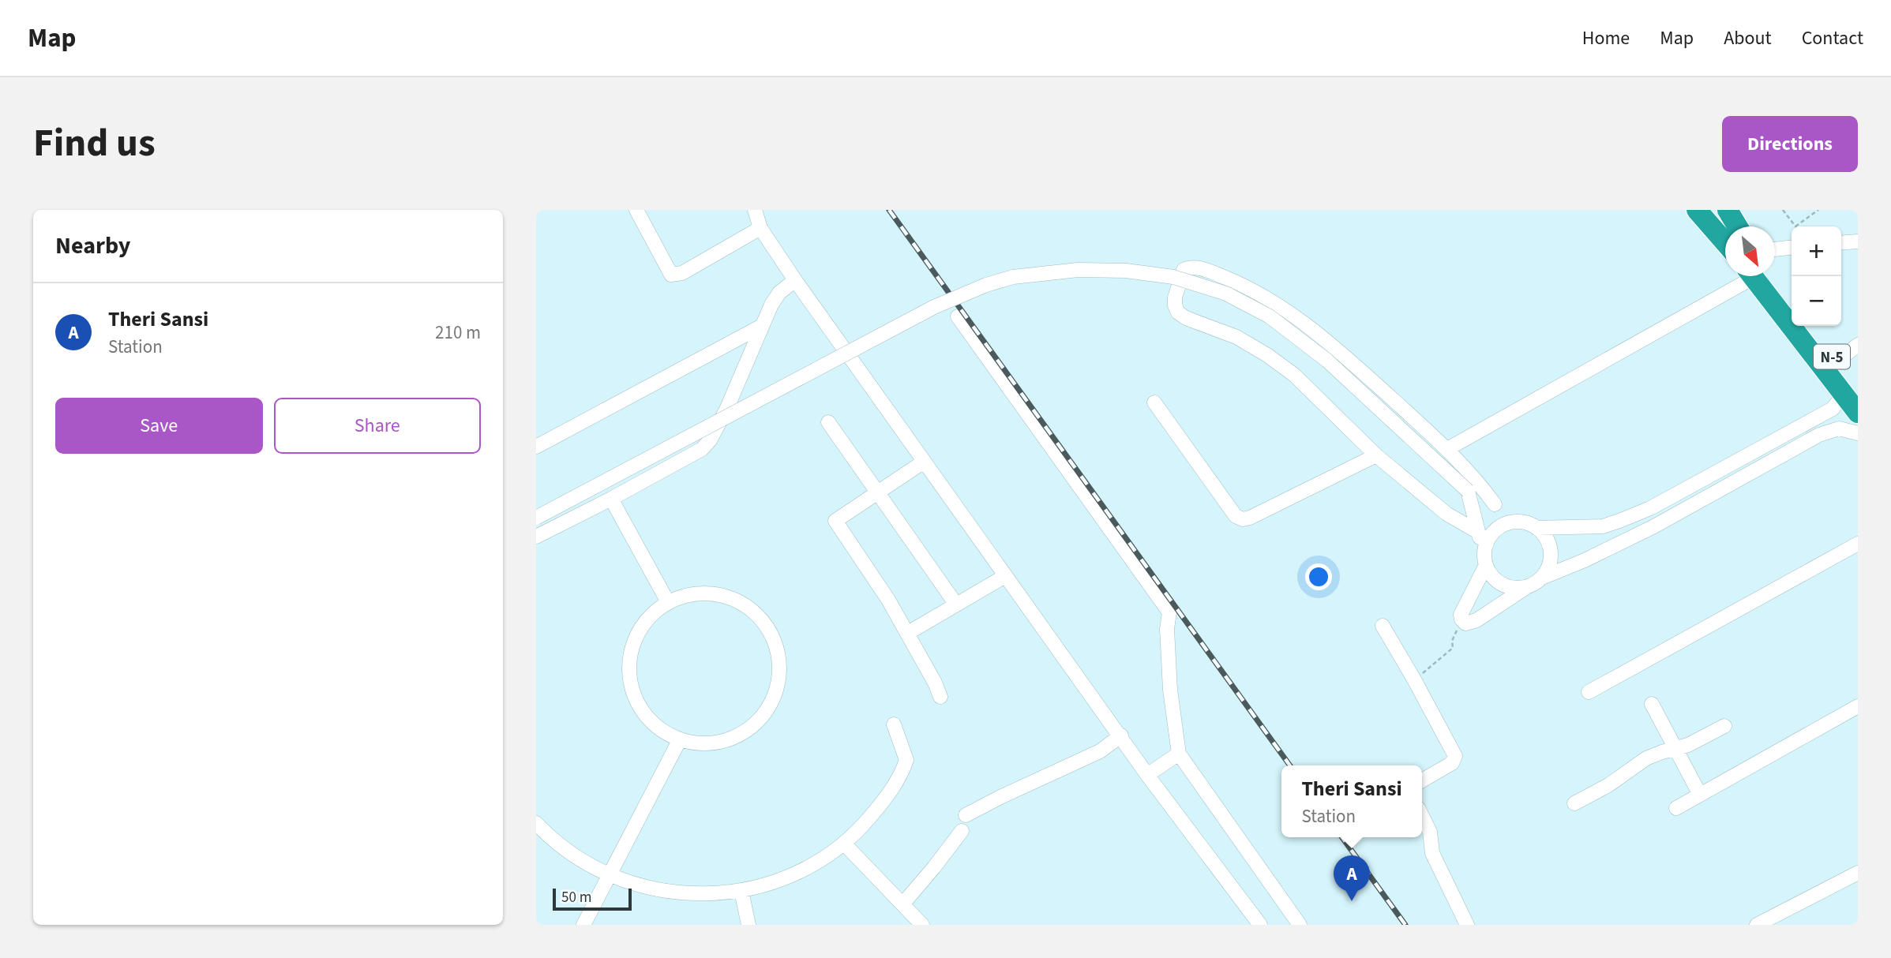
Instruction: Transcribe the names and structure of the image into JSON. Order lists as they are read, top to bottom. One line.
{"streets":{"highway":["N-5"]},"scale_bar":"50 m","north":"bottom right","page":{"header":"Map","nav":["Home","Map","About","Contact"],"title":"Find us","buttons":["Directions",["Save","Share"]],"heading":"Nearby","map_buttons":["+","−"],"list":[{"mark":"A","name":"Theri Sansi","note":"Station","value":"210 m"}],"popup":["Theri Sansi","Station"],"pins":"A","scale":"50 m"}}
